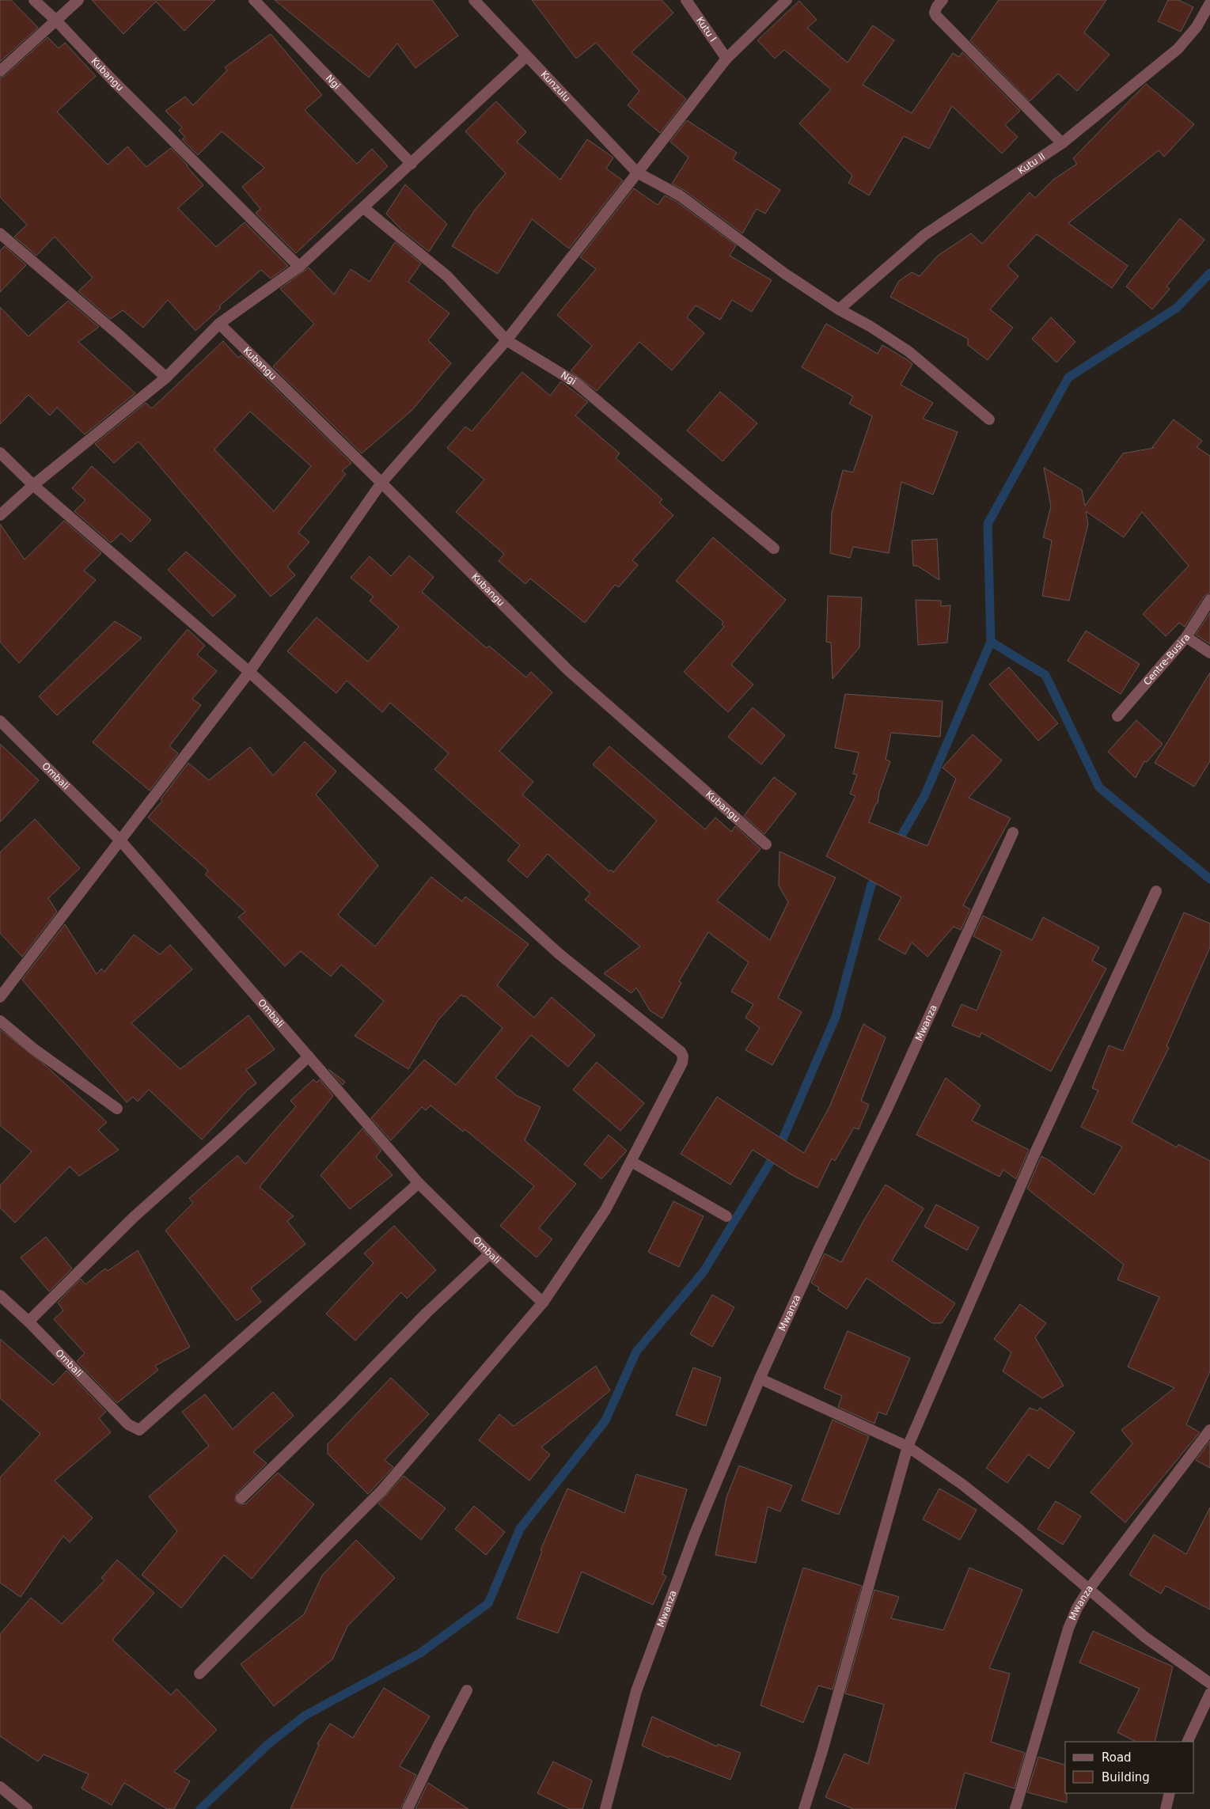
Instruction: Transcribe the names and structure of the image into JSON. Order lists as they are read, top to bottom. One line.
{"streets":{"street":["Kutu I","Kubangu","Ngi","Kunzulu","Kutu II","Centre-Busira","Ombali","Mwanza"]},"crossings":[["Kunzulu","Kutu II"]],"legend":["Road","Building"]}
